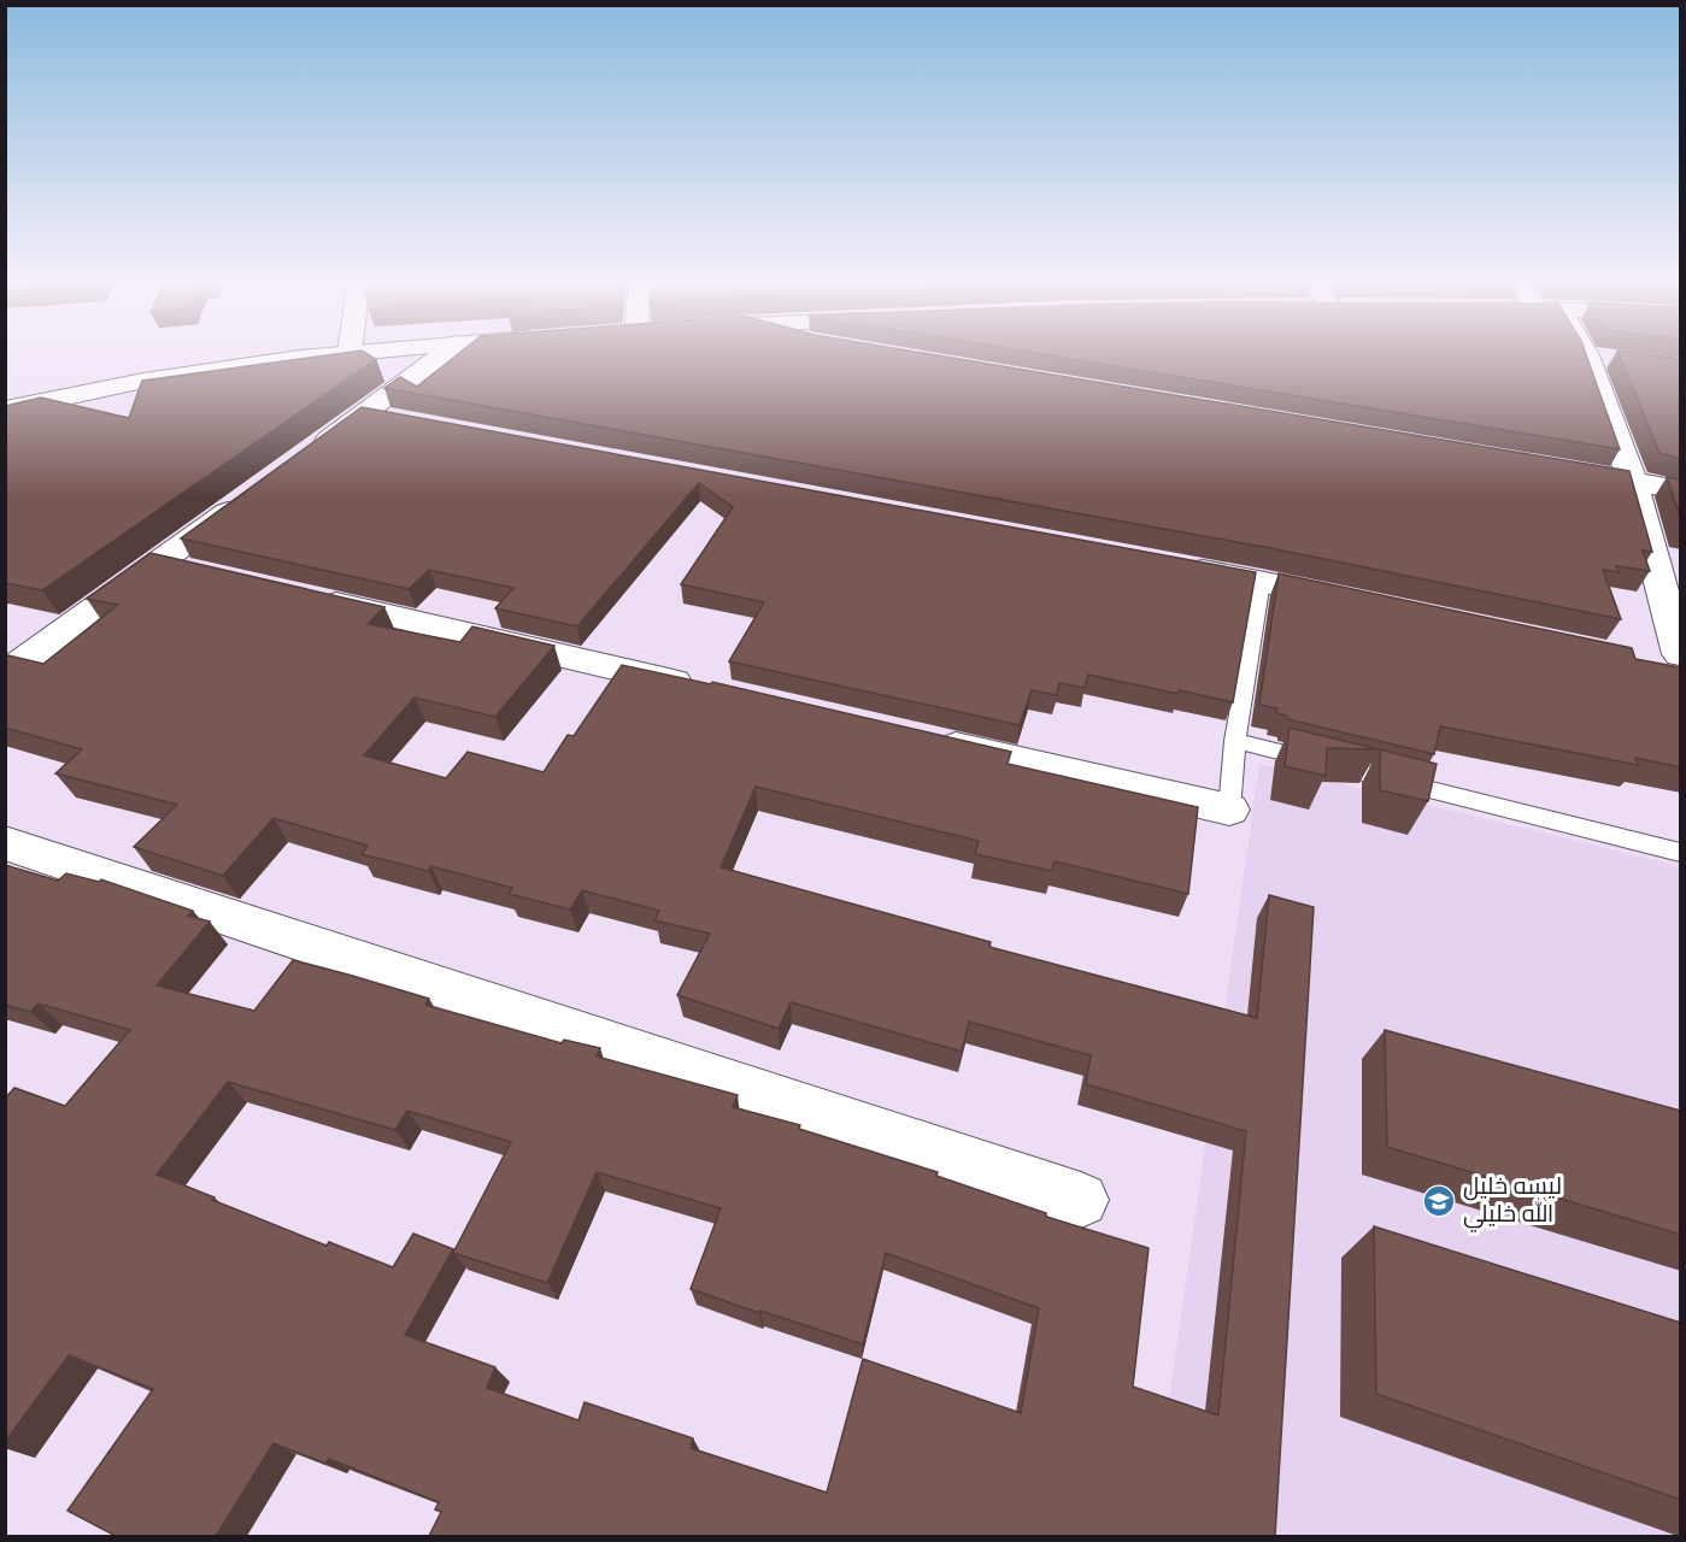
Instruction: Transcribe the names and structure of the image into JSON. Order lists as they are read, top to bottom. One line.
{"places":{"school or university":["ليسه خليل الله خليلي"]}}
